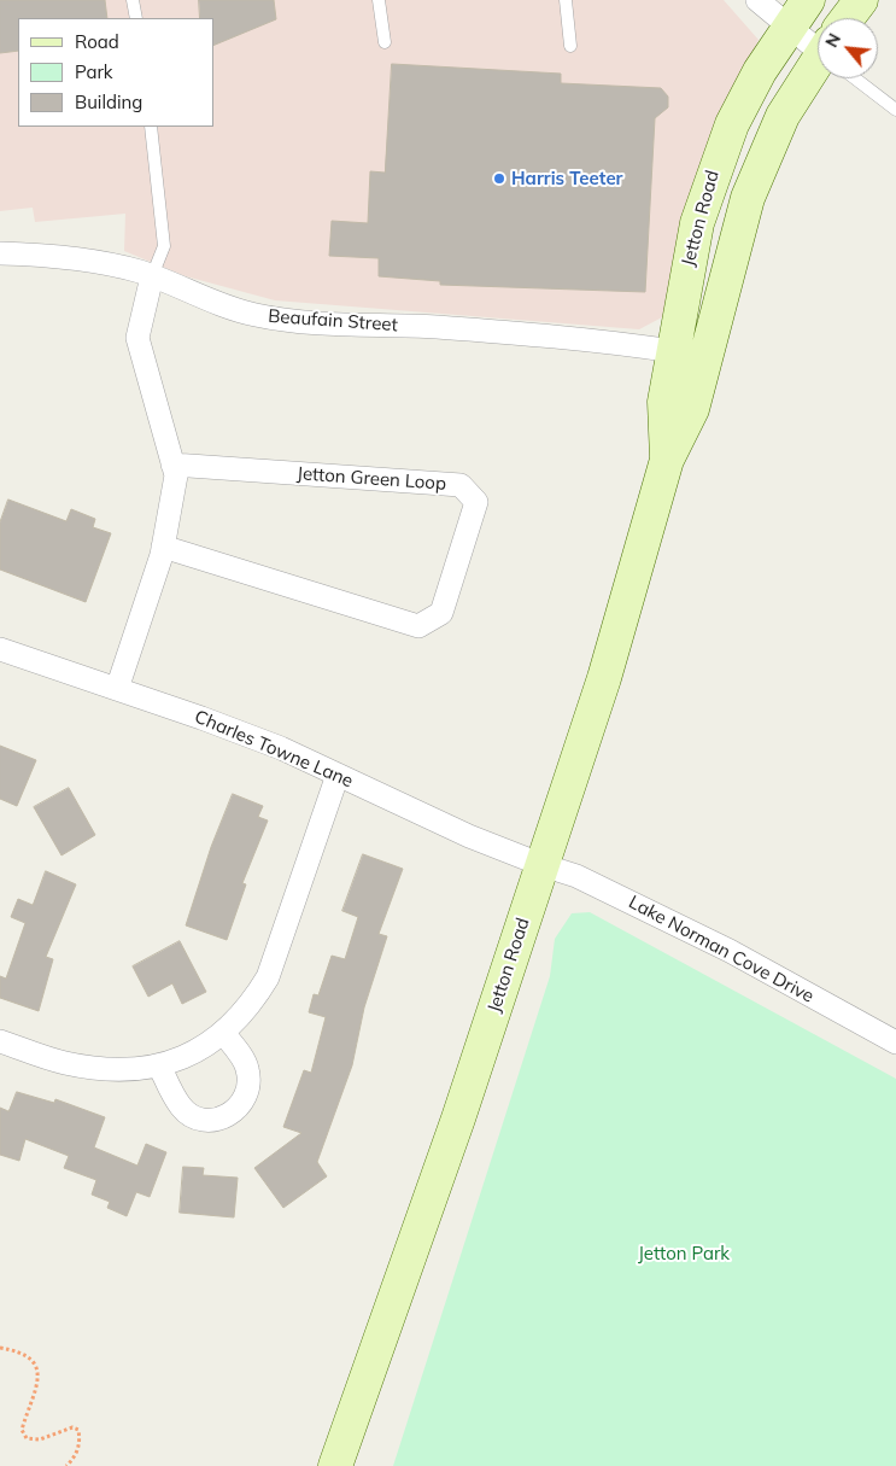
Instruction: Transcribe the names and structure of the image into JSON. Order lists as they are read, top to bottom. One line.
{"streets":{"street":["Jetton Road","Beaufain Street","Jetton Green Loop","Charles Towne Lane","Lake Norman Cove Drive"]},"crossings":[["Jetton Road","Beaufain Street"],["Jetton Road","Charles Towne Lane"],["Jetton Road","Lake Norman Cove Drive"],["Charles Towne Lane","Lake Norman Cove Drive"]],"parks":["Jetton Park"],"places":["Harris Teeter"],"legend":["Road","Park","Building"],"north":"top left"}
